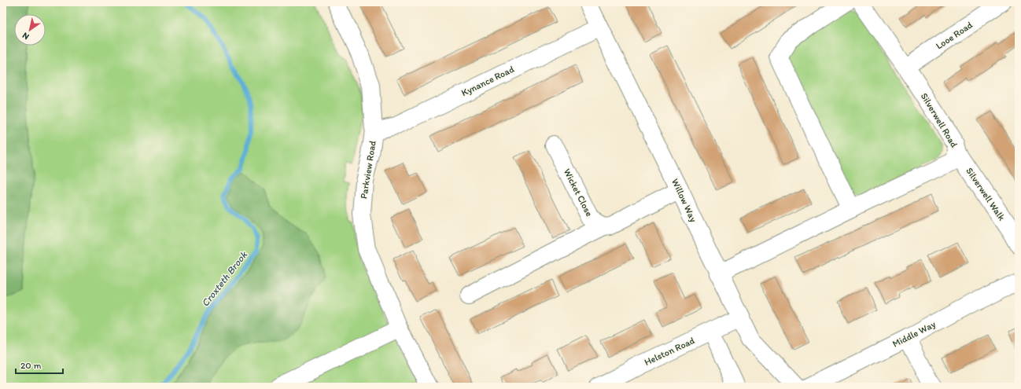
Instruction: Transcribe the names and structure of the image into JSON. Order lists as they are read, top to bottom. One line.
{"streets":{"street":["Looe Road","Kynance Road","Silverwell Road","Parkview Road","Wicket Close","Silverwell Walk","Willow Way","Middle Way","Helston Road"]},"crossings":[["Looe Road","Silverwell Road"],["Kynance Road","Parkview Road"],["Kynance Road","Willow Way"],["Silverwell Road","Silverwell Walk"],["Silverwell Road","Willow Way"],["Willow Way","Helston Road"]],"water":["Croxteth Brook"],"scale_bar":"20 m","north":"bottom left"}
